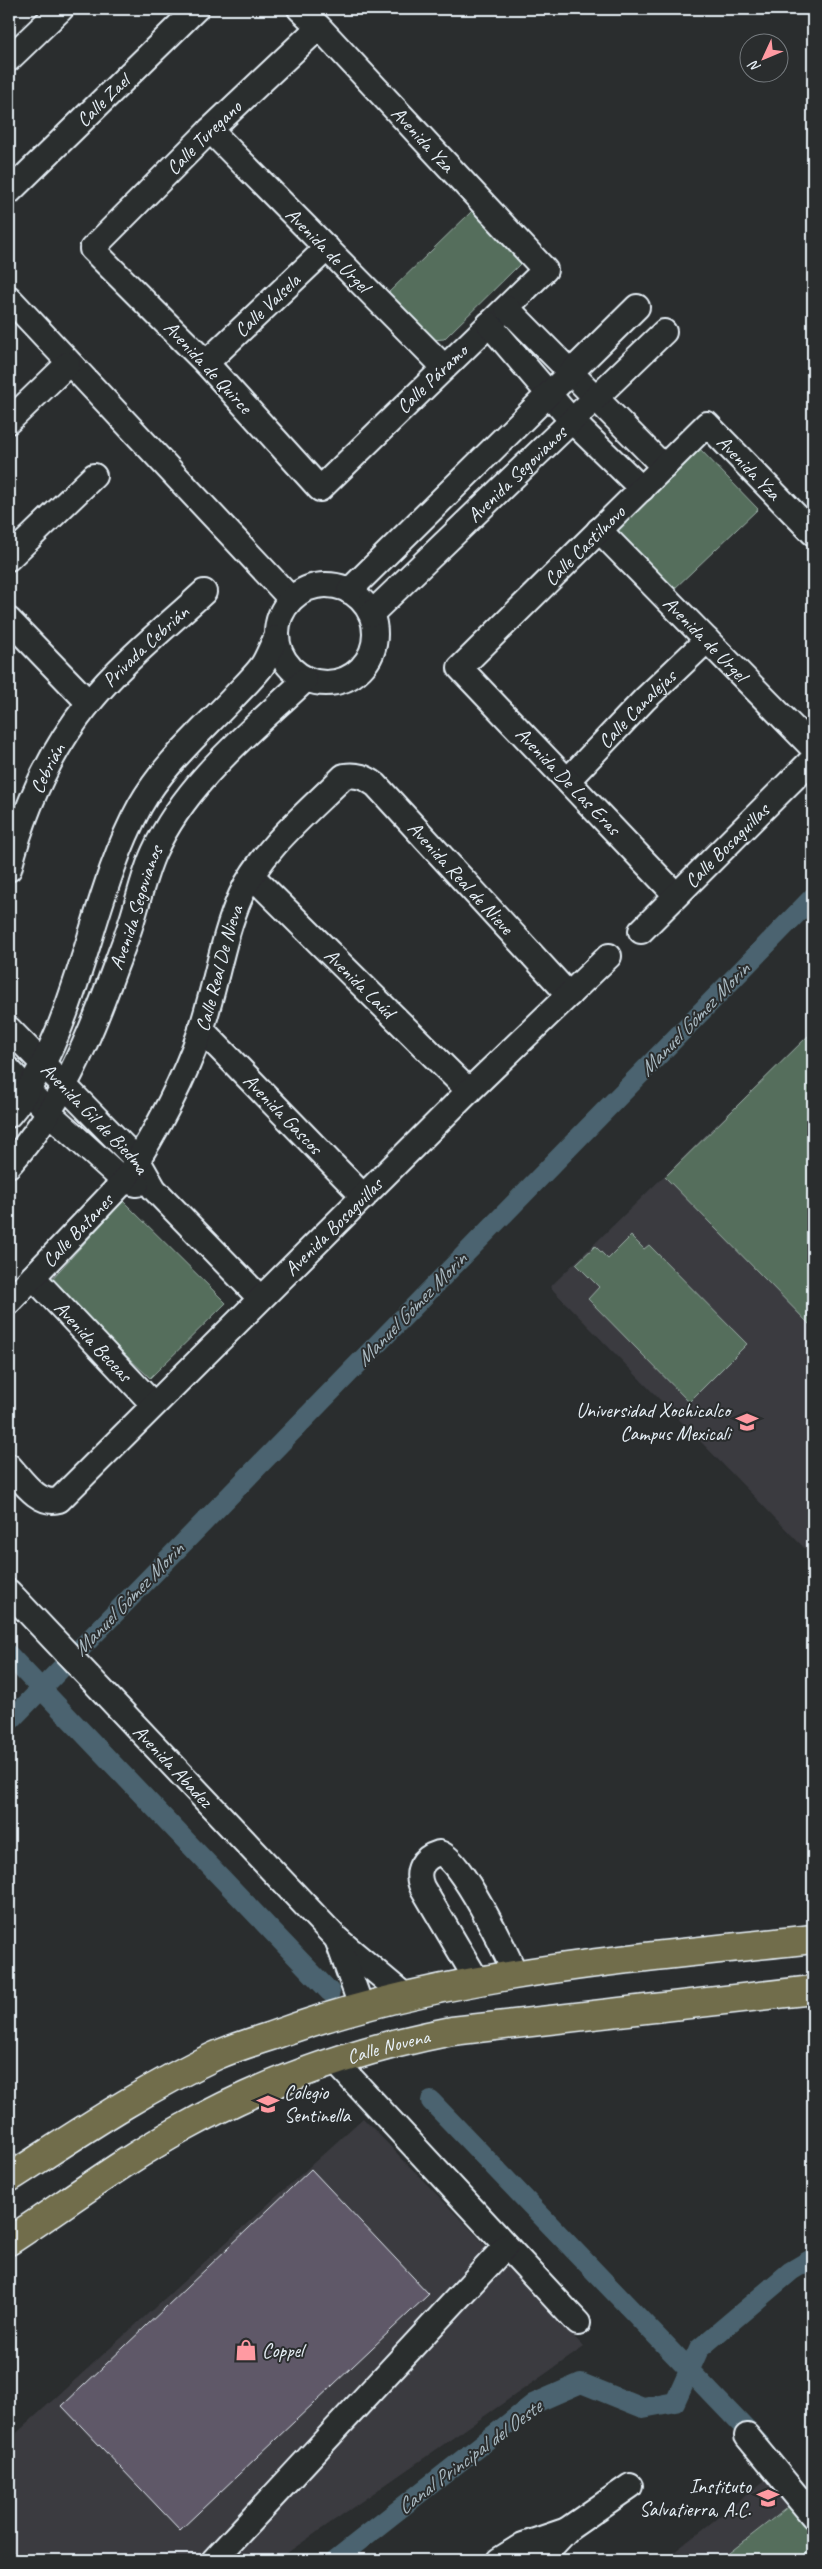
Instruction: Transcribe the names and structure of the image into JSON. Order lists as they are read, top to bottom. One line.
{"streets":{"main road":["Calle Novena"],"street":["Calle Zael","Calle Turegano","Avenida Yza","Avenida de Urgel","Calle Valsela","Avenida de Quirce","Calle Páramo","Avenida Segovianos","Calle Castilnovo","Privada Cebrián","Calle Canalejas","Cebrián","Avenida De Las Eras","Calle Bosaguillas","Avenida Real de Nieve","Calle Real De Nieva","Avenida Laúd","Avenida Gascos","Avenida Gil de Biedma","Avenida Bosaguillas","Calle Batanes","Avenida Beceas","Avenida Abadez"]},"crossings":[["Calle Turegano","Avenida Yza"],["Calle Turegano","Avenida de Urgel"],["Calle Turegano","Avenida de Quirce"],["Avenida Yza","Calle Páramo"],["Avenida Yza","Calle Castilnovo"],["Avenida de Urgel","Calle Valsela"],["Avenida de Urgel","Calle Páramo"],["Avenida de Urgel","Calle Castilnovo"],["Avenida de Urgel","Calle Canalejas"],["Calle Valsela","Avenida de Quirce"],["Avenida de Quirce","Calle Páramo"],["Avenida Segovianos","Avenida Gil de Biedma"],["Calle Castilnovo","Avenida De Las Eras"],["Privada Cebrián","Cebrián"],["Calle Canalejas","Avenida De Las Eras"],["Avenida De Las Eras","Calle Bosaguillas"],["Avenida Real de Nieve","Calle Real De Nieva"],["Avenida Real de Nieve","Avenida Bosaguillas"],["Calle Real De Nieva","Avenida Laúd"],["Calle Real De Nieva","Avenida Gascos"],["Calle Real De Nieva","Avenida Gil de Biedma"],["Calle Real De Nieva","Calle Batanes"],["Avenida Laúd","Avenida Bosaguillas"],["Avenida Gascos","Avenida Bosaguillas"],["Avenida Gil de Biedma","Avenida Bosaguillas"],["Avenida Gil de Biedma","Calle Batanes"],["Avenida Bosaguillas","Avenida Beceas"],["Calle Batanes","Avenida Beceas"]],"water":["Manuel Gómez Morin","Canal Principal del Oeste"],"places":{"school or university":["Universidad Xochicalco Campus Mexicali","Colegio Sentinella","Instituto Salvatierra, A.C."],"shop":["Coppel"]},"north":"bottom left"}
